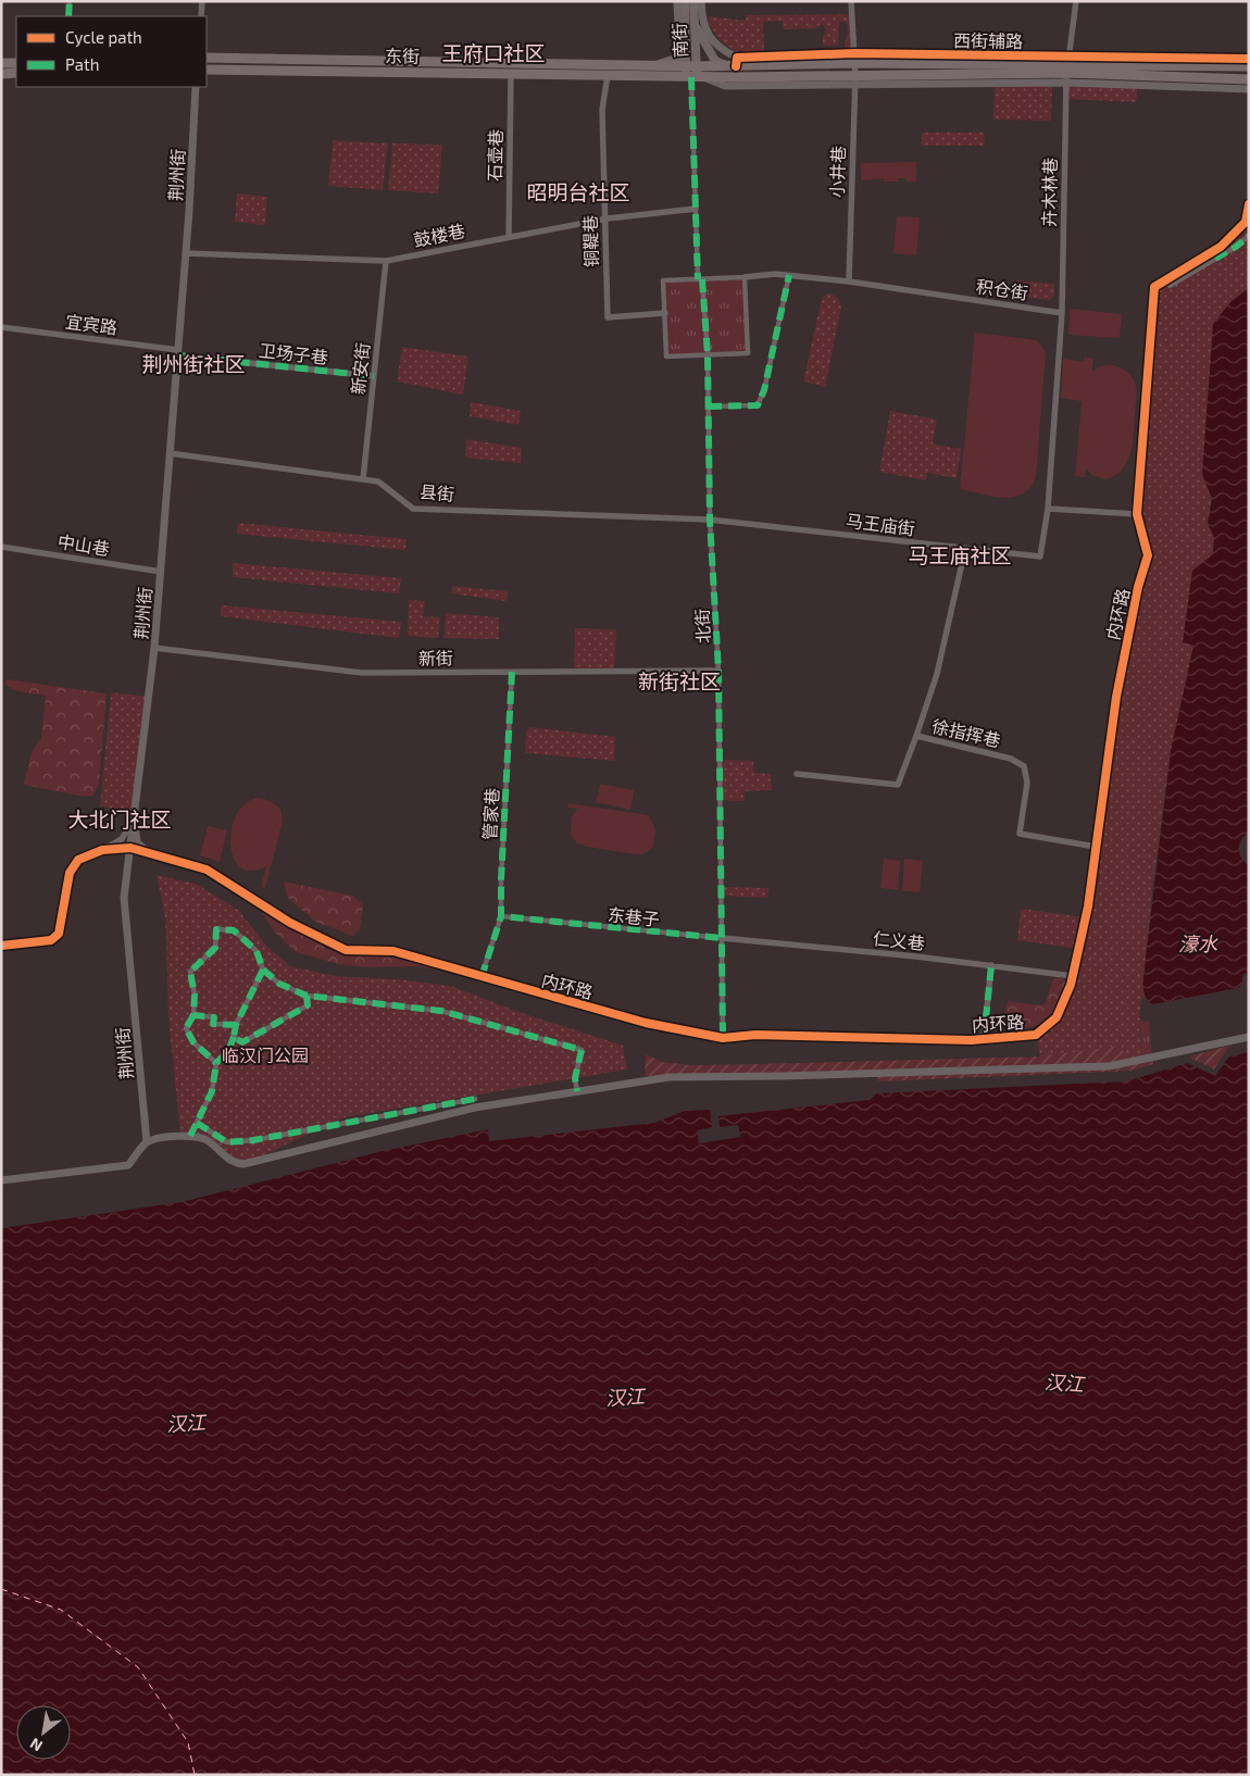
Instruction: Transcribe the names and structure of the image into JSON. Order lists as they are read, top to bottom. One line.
{"streets":{"main road":["南街","东街"],"street":["石壶巷","小井巷","荆州街","卉木林巷","鼓楼巷","铜鞮巷","积仓街","宜宾路","卫场子巷","新安街","县街","马王庙街","中山巷","内环路","北街","新街","徐指挥巷","管家巷","东巷子","仁义巷"],"cycle path":["西街辅路"]},"crossings":[["南街","东街"],["南街","北街"],["东街","石壶巷"],["东街","铜鞮巷"],["东街","北街"],["石壶巷","鼓楼巷"],["小井巷","积仓街"],["荆州街","鼓楼巷"],["荆州街","宜宾路"],["荆州街","卫场子巷"],["荆州街","县街"],["荆州街","中山巷"],["荆州街","内环路"],["荆州街","新街"],["卉木林巷","积仓街"],["鼓楼巷","铜鞮巷"],["鼓楼巷","新安街"],["鼓楼巷","北街"],["宜宾路","卫场子巷"],["卫场子巷","新安街"],["新安街","县街"],["县街","马王庙街"],["县街","北街"],["马王庙街","北街"],["马王庙街","徐指挥巷"],["内环路","北街"],["内环路","徐指挥巷"],["内环路","管家巷"],["内环路","仁义巷"],["北街","新街"],["北街","东巷子"],["北街","仁义巷"],["新街","管家巷"],["管家巷","东巷子"],["东巷子","仁义巷"]],"districts":["王府口社区","昭明台社区","荆州街社区","马王庙社区","新街社区","大北门社区"],"water":["濠水","汉江"],"parks":["临汉门公园"],"legend":["Cycle path","Path"],"north":"bottom left"}
